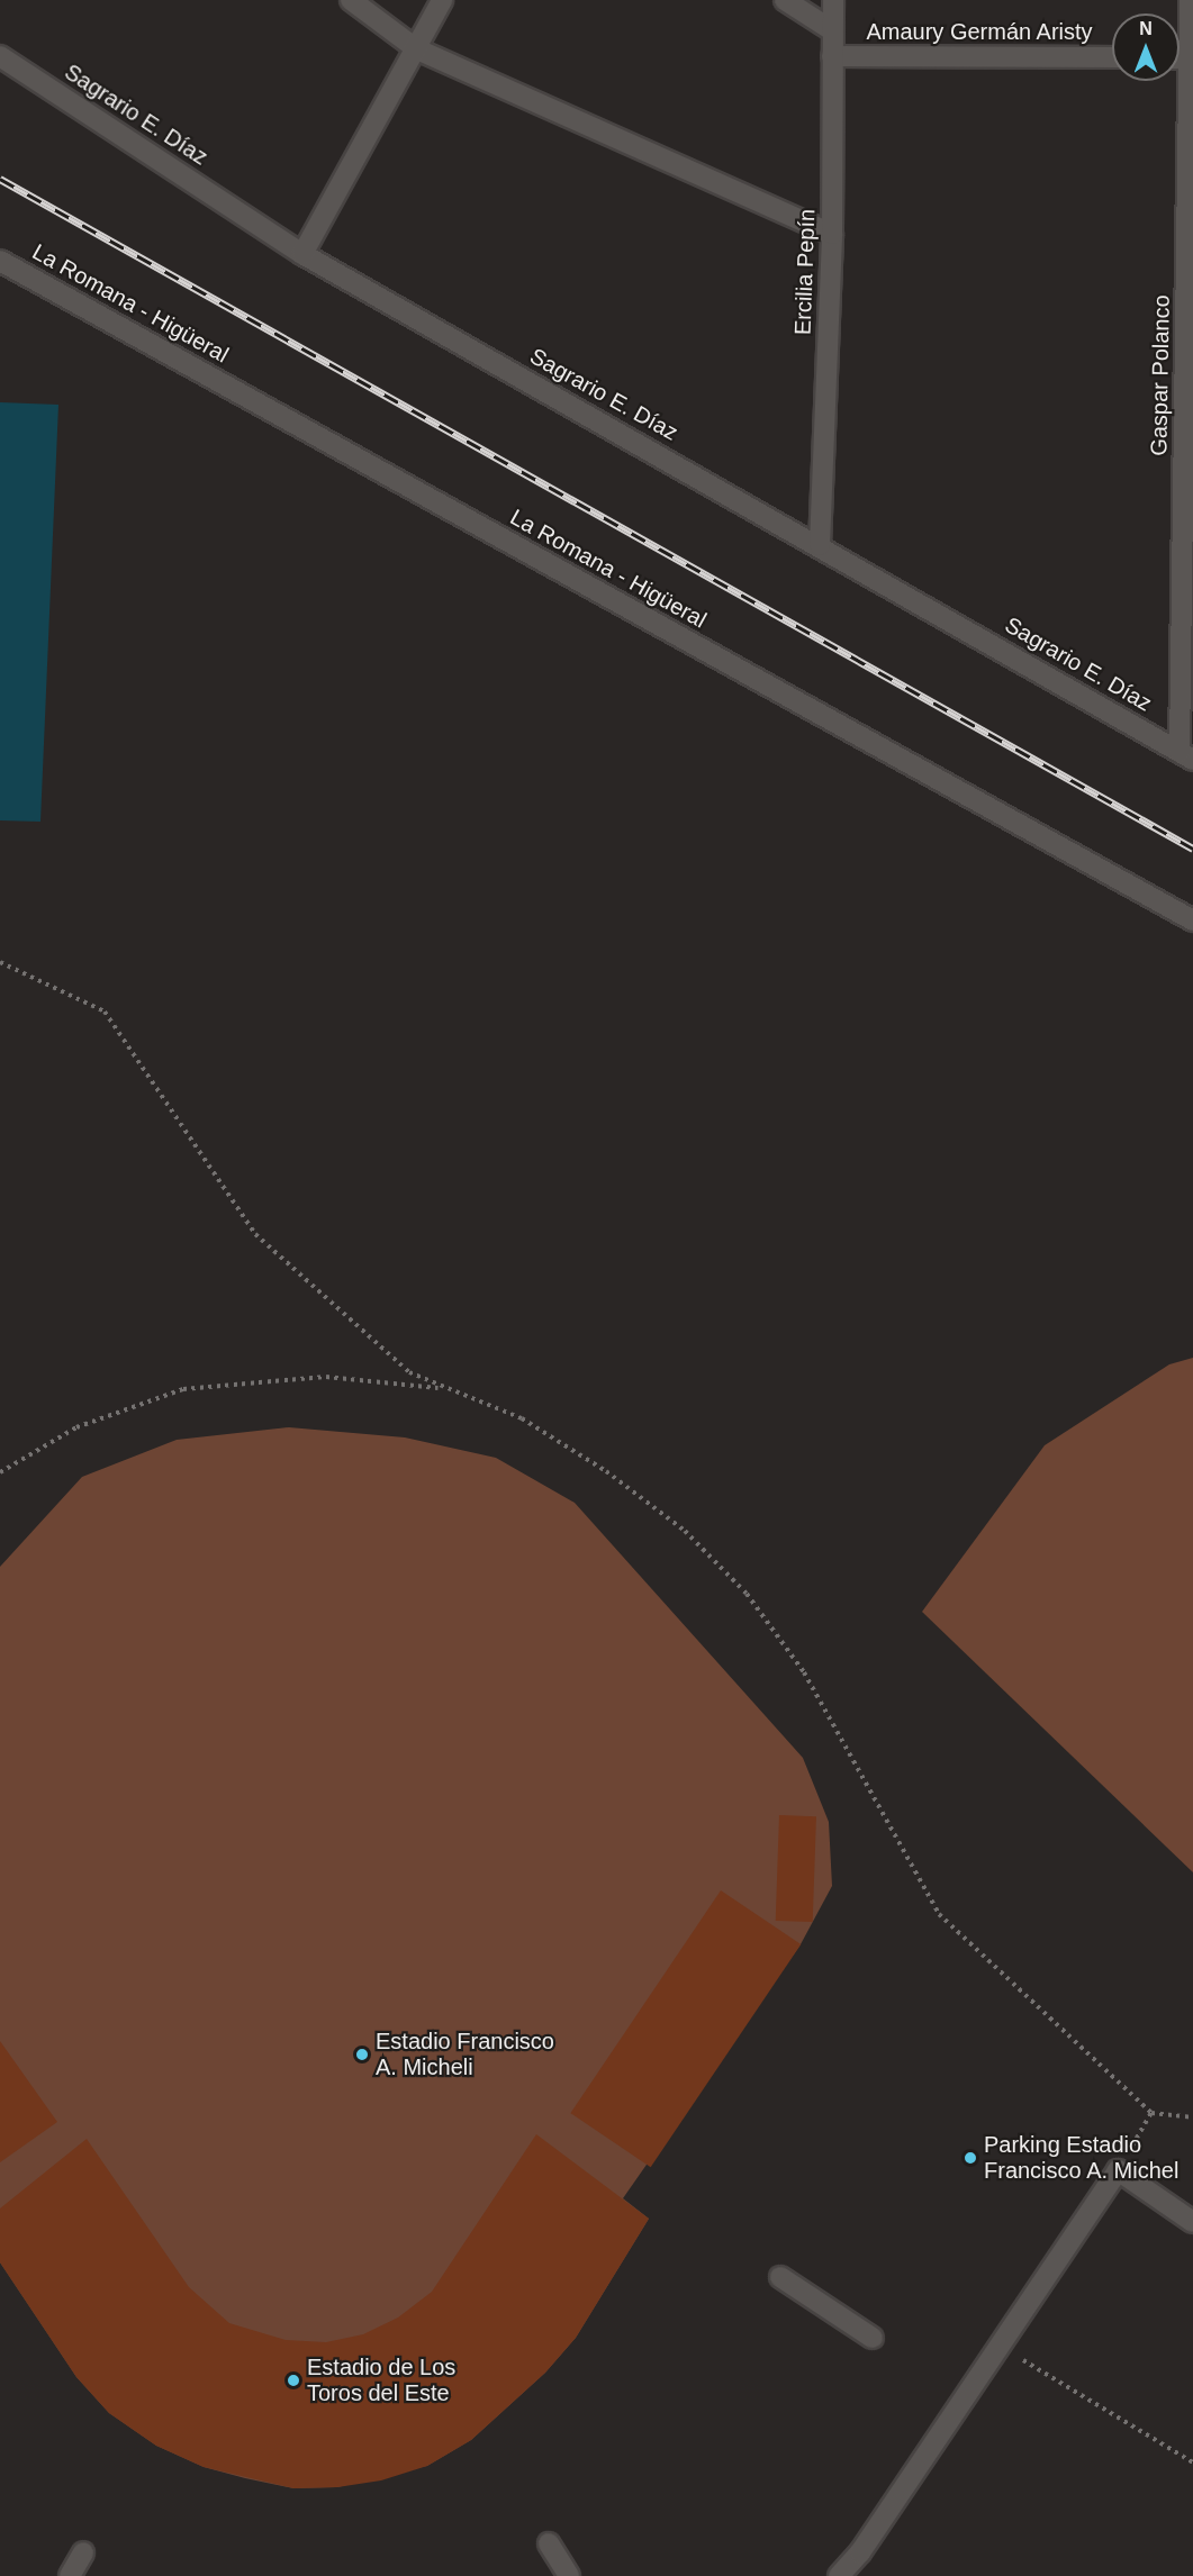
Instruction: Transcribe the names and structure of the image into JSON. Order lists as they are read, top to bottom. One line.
{"streets":{"street":["Amaury Germán Aristy","Sagrario E. Díaz","Ercilia Pepín","La Romana - Higüeral","Gaspar Polanco"]},"crossings":[["Amaury Germán Aristy","Ercilia Pepín"],["Sagrario E. Díaz","Ercilia Pepín"],["Sagrario E. Díaz","Gaspar Polanco"]],"places":["Estadio Francisco A. Micheli","Parking Estadio Francisco A. Michel","Estadio de Los Toros del Este"],"north":"top"}
